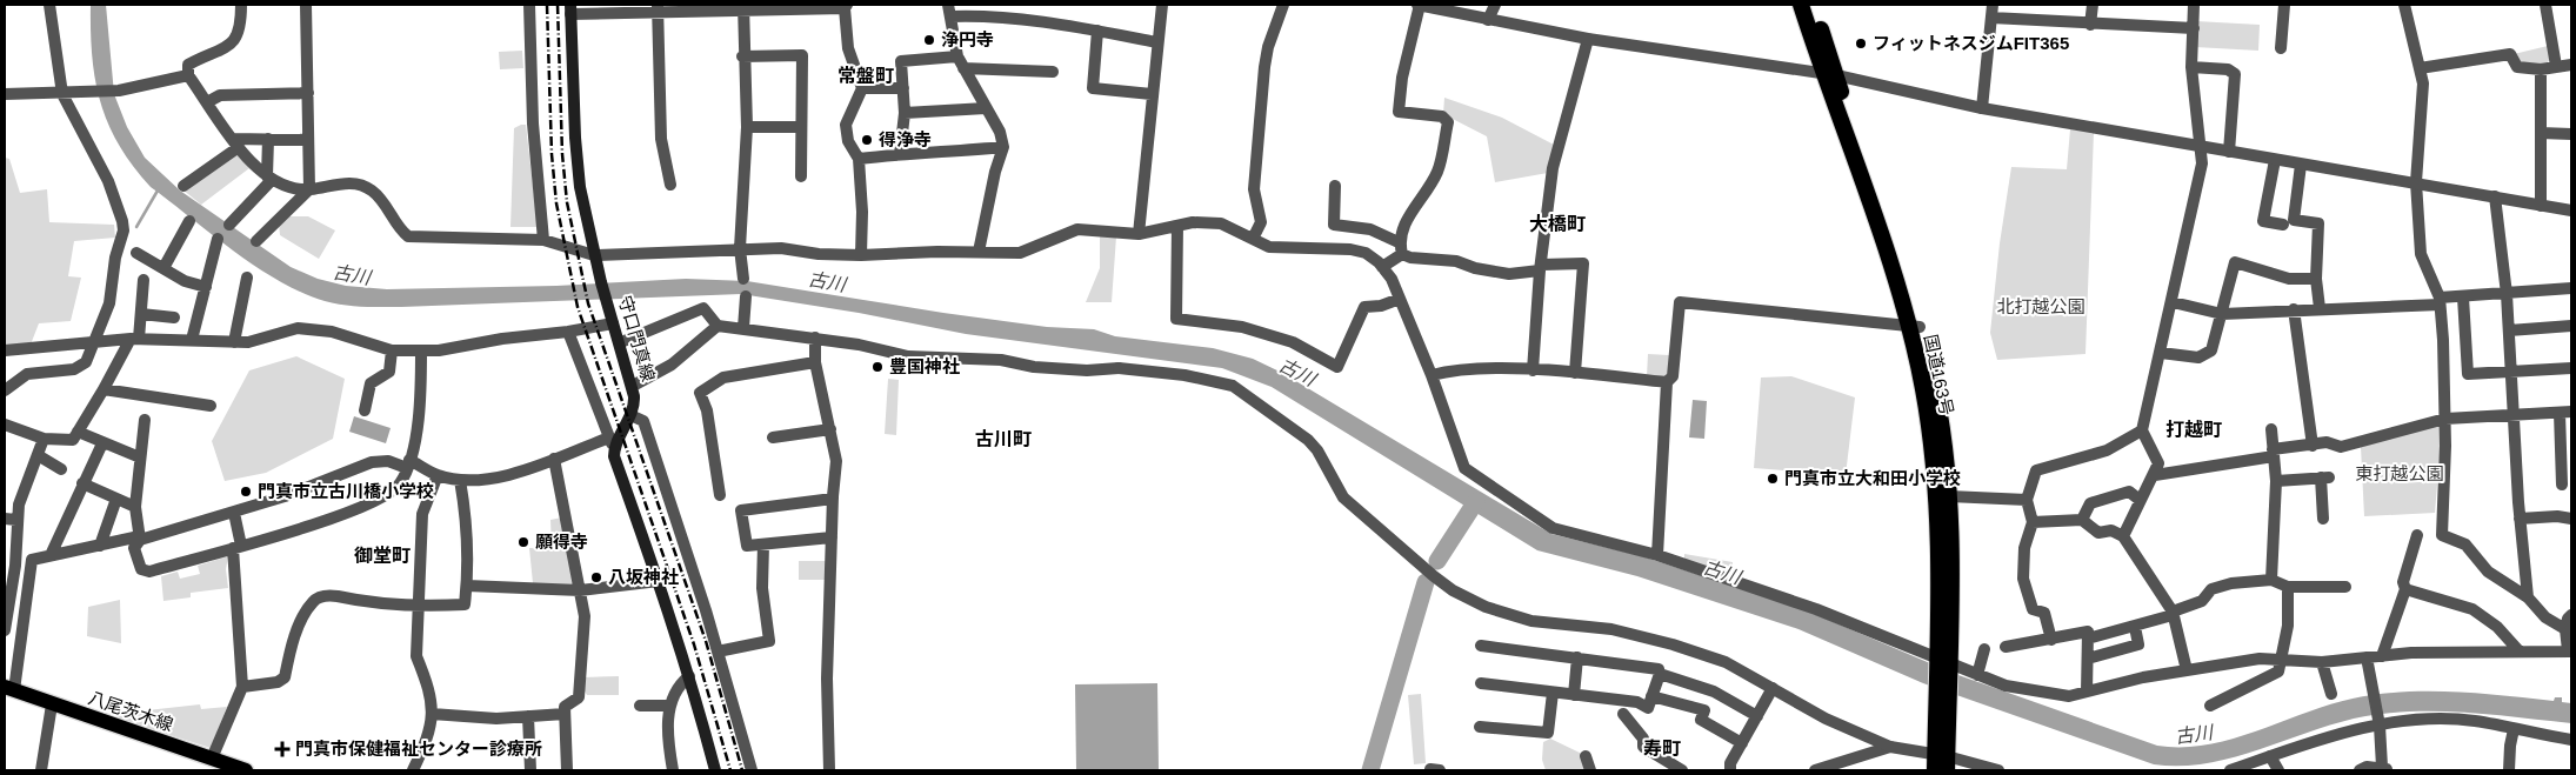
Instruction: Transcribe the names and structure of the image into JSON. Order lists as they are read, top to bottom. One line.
{"streets":{"highway":["国道163号"],"main road":["守口門真線","八尾茨木線"]},"districts":["常盤町","大橋町","打越町","古川町","御堂町","寿町"],"water":["古川"],"parks":["北打越公園","東打越公園"],"places":{"other":["浄円寺","フィットネスジムFIT365","得浄寺","豊国神社","門真市立大和田小学校","門真市立古川橋小学校","願得寺","八坂神社"],"health":["門真市保健福祉センター診療所"]}}
